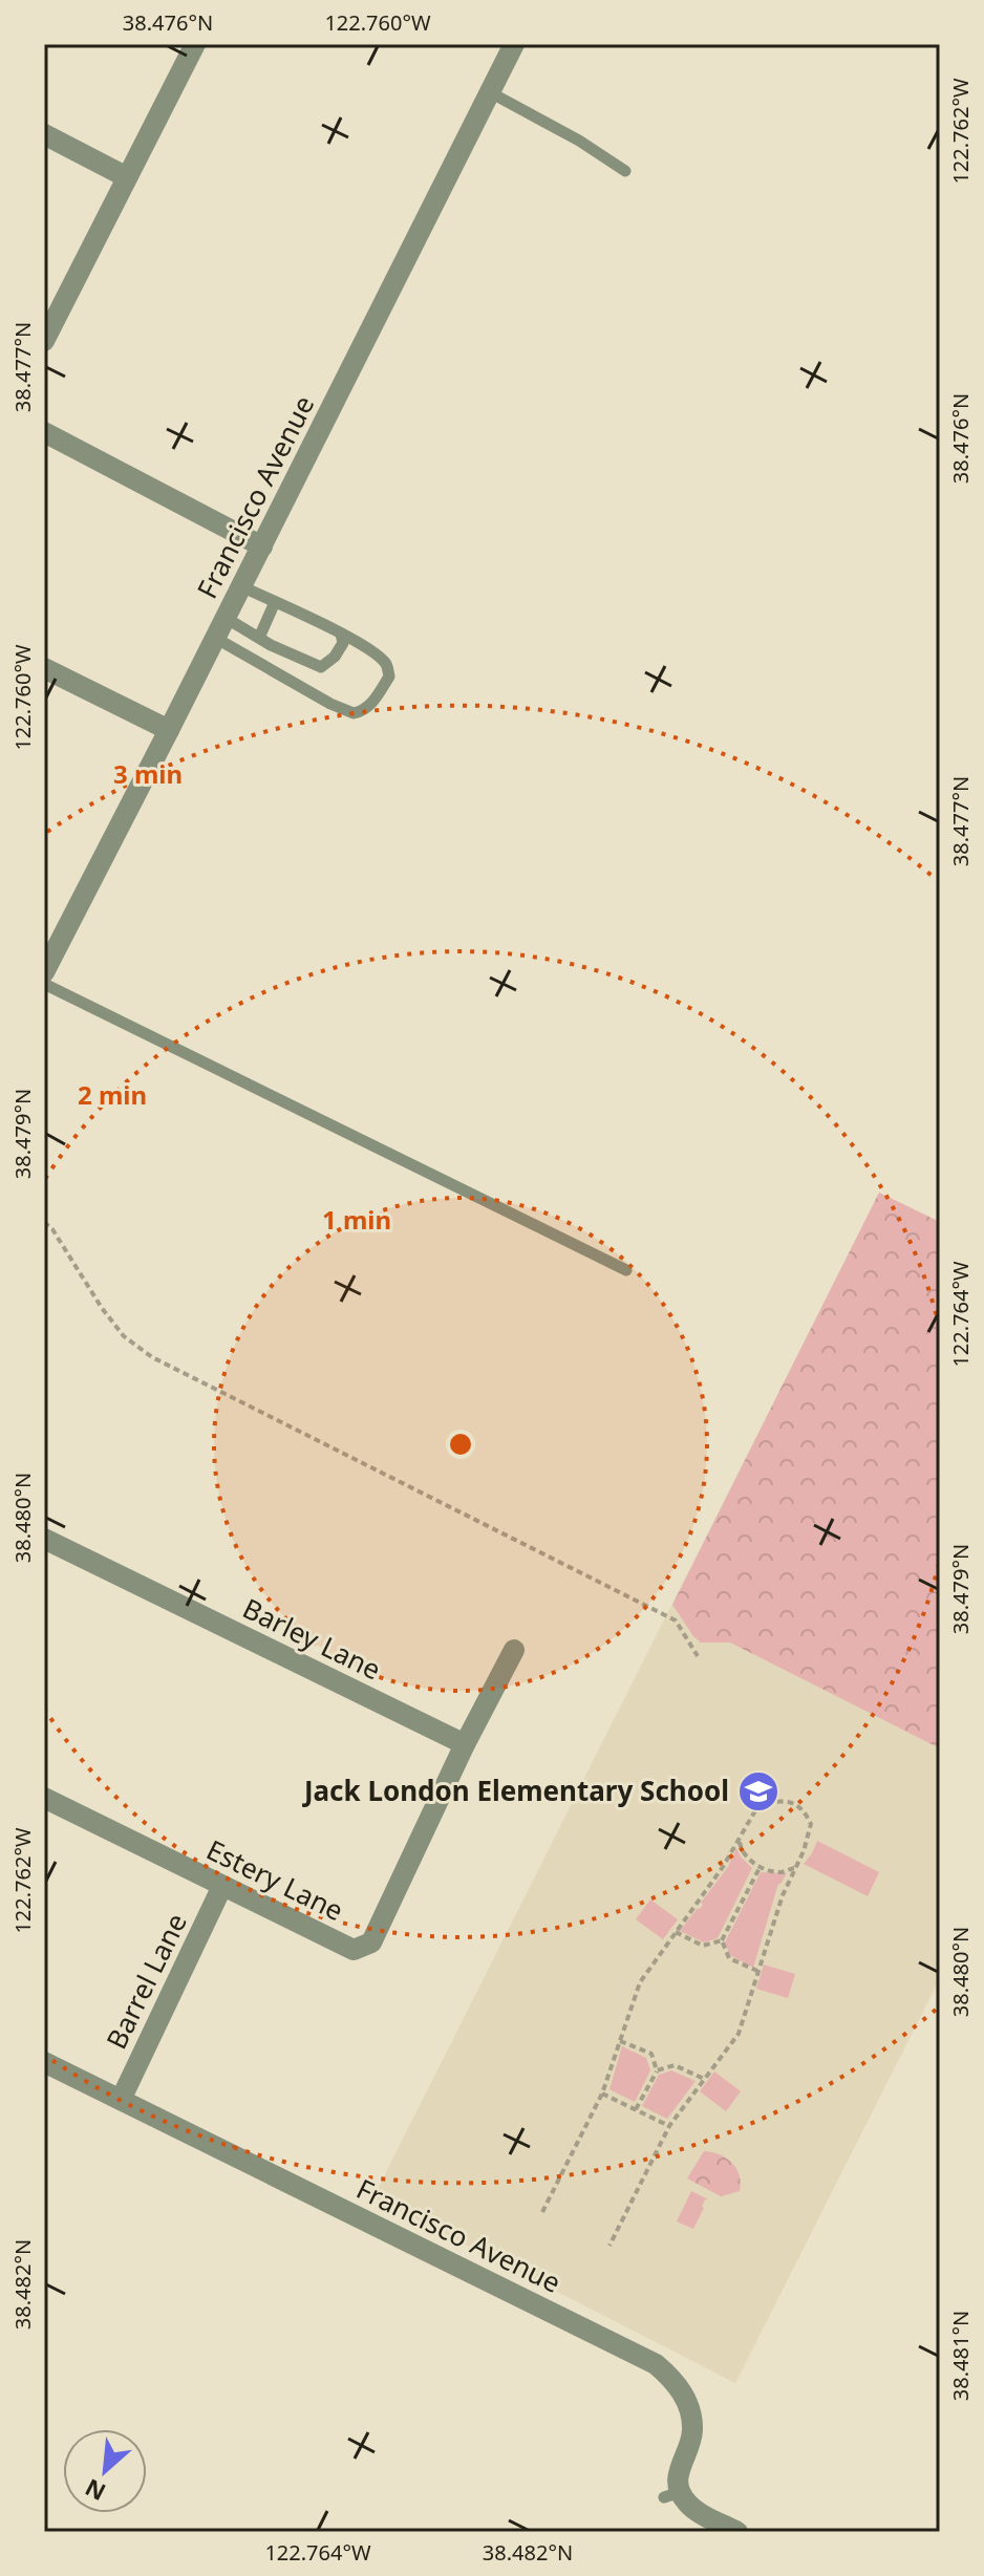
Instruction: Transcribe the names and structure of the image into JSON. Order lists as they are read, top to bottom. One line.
{"streets":{"street":["Francisco Avenue","Barley Lane","Estery Lane","Barrel Lane"]},"crossings":[["Francisco Avenue","Barrel Lane"],["Barley Lane","Estery Lane"],["Estery Lane","Barrel Lane"]],"places":{"school or university":["Jack London Elementary School"]},"north":"bottom left","coordinates":["38.476°N","122.760°W","122.762°W","38.477°N","38.479°N","122.764°W","38.480°N","38.482°N","38.481°N"],"rings":["3 min","2 min","1 min"]}
